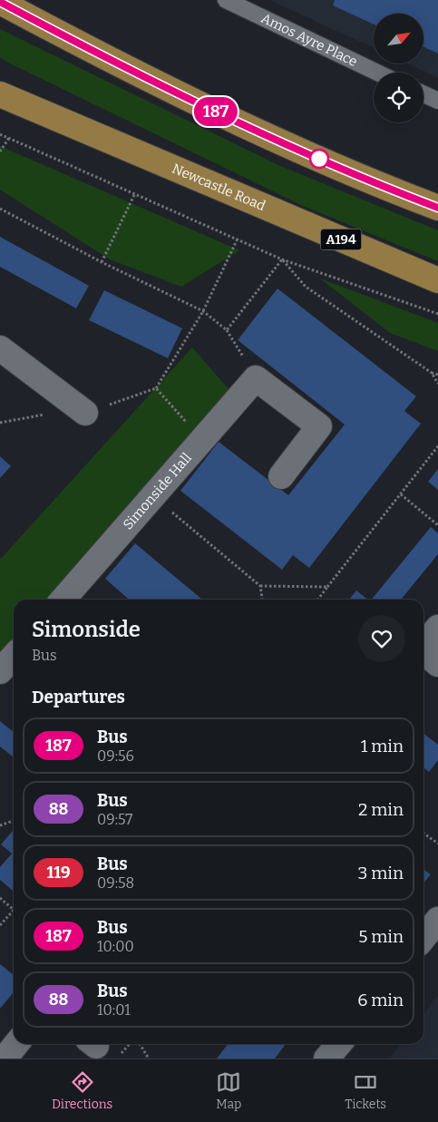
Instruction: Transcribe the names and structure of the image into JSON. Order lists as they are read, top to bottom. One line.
{"streets":{"main road":["Newcastle Road","A194"],"street":["Simonside Hall"],"lane":["Amos Ayre Place"]},"lines":["bus line 187"],"north":"top right","page":{"on_map":"187","heading":[["Simonside","Bus"],"Departures"],"list":[{"mark":"187","name":"Bus","note":"09:56","value":"1 min"},{"mark":"88","name":"Bus","note":"09:57","value":"2 min"},{"mark":"119","name":"Bus","note":"09:58","value":"3 min"},{"mark":"187","name":"Bus","note":"10:00","value":"5 min"},{"mark":"88","name":"Bus","note":"10:01","value":"6 min"}],"tabs":["Directions","Map","Tickets"]}}
